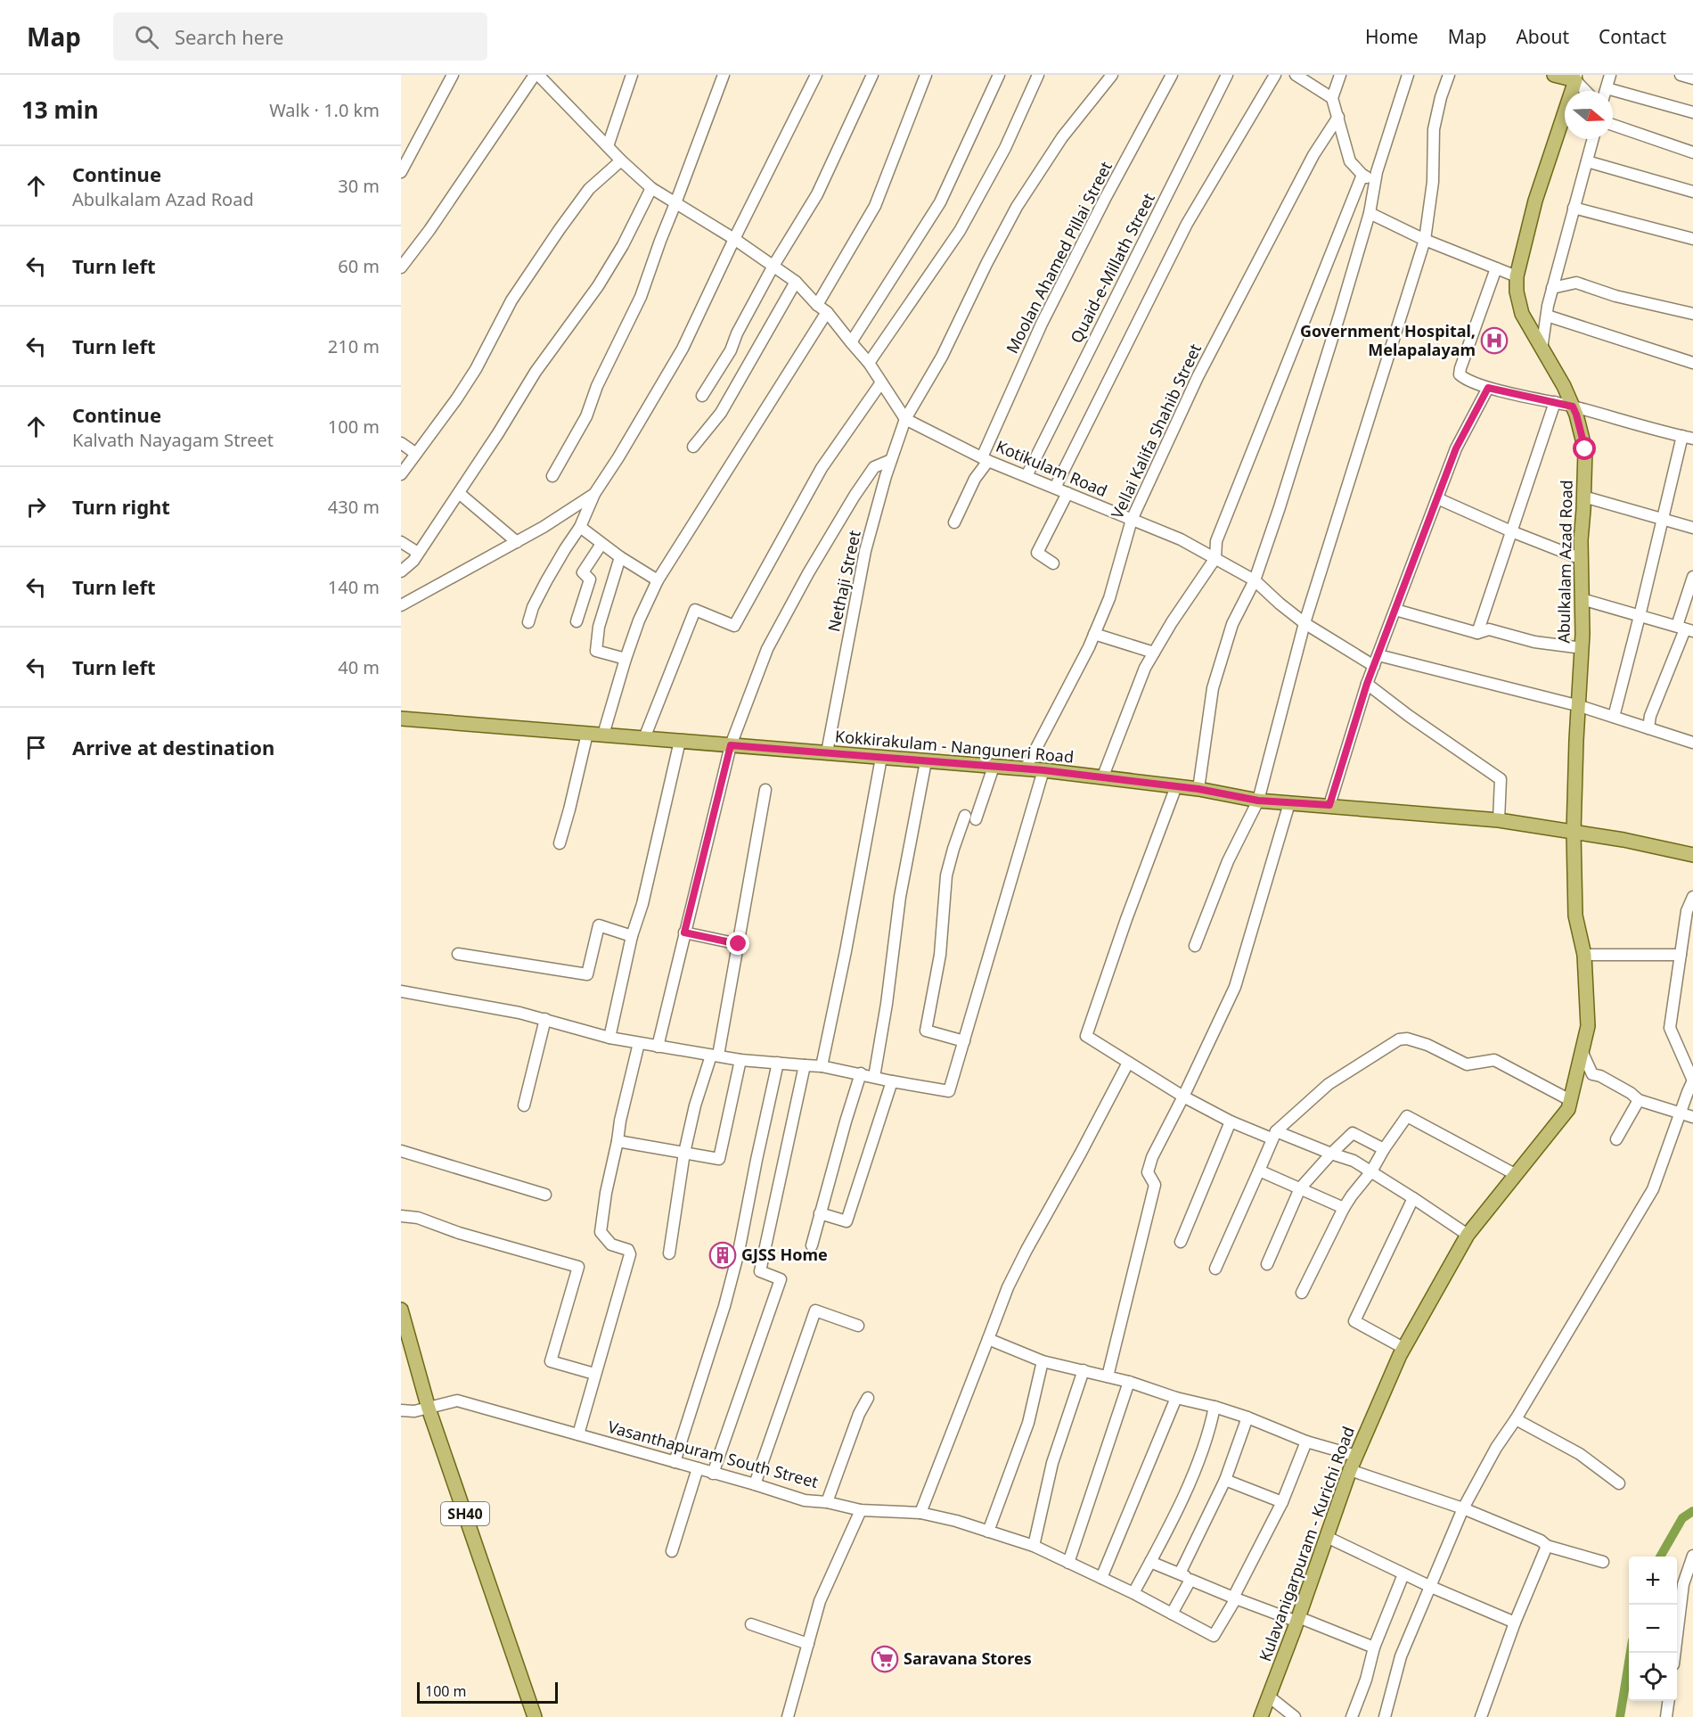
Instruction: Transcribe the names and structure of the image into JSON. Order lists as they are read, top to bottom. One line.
{"streets":{"main road":["Abulkalam Azad Road","Kokkirakulam - Nanguneri Road","SH40","Kulavanigarpuram - Kurichi Road"],"street":["Moolan Ahamed Pillai Street","Quaid-e-Millath Street","Vellai Kalifa Shahib Street","Kotikulam Road","Nethaji Street","Vasanthapuram South Street"]},"crossings":[["Moolan Ahamed Pillai Street","Kotikulam Road"],["Quaid-e-Millath Street","Kotikulam Road"],["Vellai Kalifa Shahib Street","Kotikulam Road"],["Vellai Kalifa Shahib Street","Kokkirakulam - Nanguneri Road"],["Kotikulam Road","Nethaji Street"],["Abulkalam Azad Road","Kokkirakulam - Nanguneri Road"],["Abulkalam Azad Road","Kulavanigarpuram - Kurichi Road"],["Nethaji Street","Kokkirakulam - Nanguneri Road"],["Kokkirakulam - Nanguneri Road","Kulavanigarpuram - Kurichi Road"],["Vasanthapuram South Street","SH40"]],"places":{"hospital":["Government Hospital, Melapalayam"],"building":["GJSS Home"],"supermarket":["Saravana Stores"]},"scale_bar":"100 m","north":"right","page":{"header":"Map","search":"Search here","nav":["Home","Map","About","Contact"],"heading":["13 min","Walk · 1.0 km"],"list":[["Continue","Abulkalam Azad Road","30 m"],["Turn left","60 m"],["Turn left","210 m"],["Continue","Kalvath Nayagam Street","100 m"],["Turn right","430 m"],["Turn left","140 m"],["Turn left","40 m"],"Arrive at destination"],"map_buttons":["+","−"],"scale":"100 m"}}
